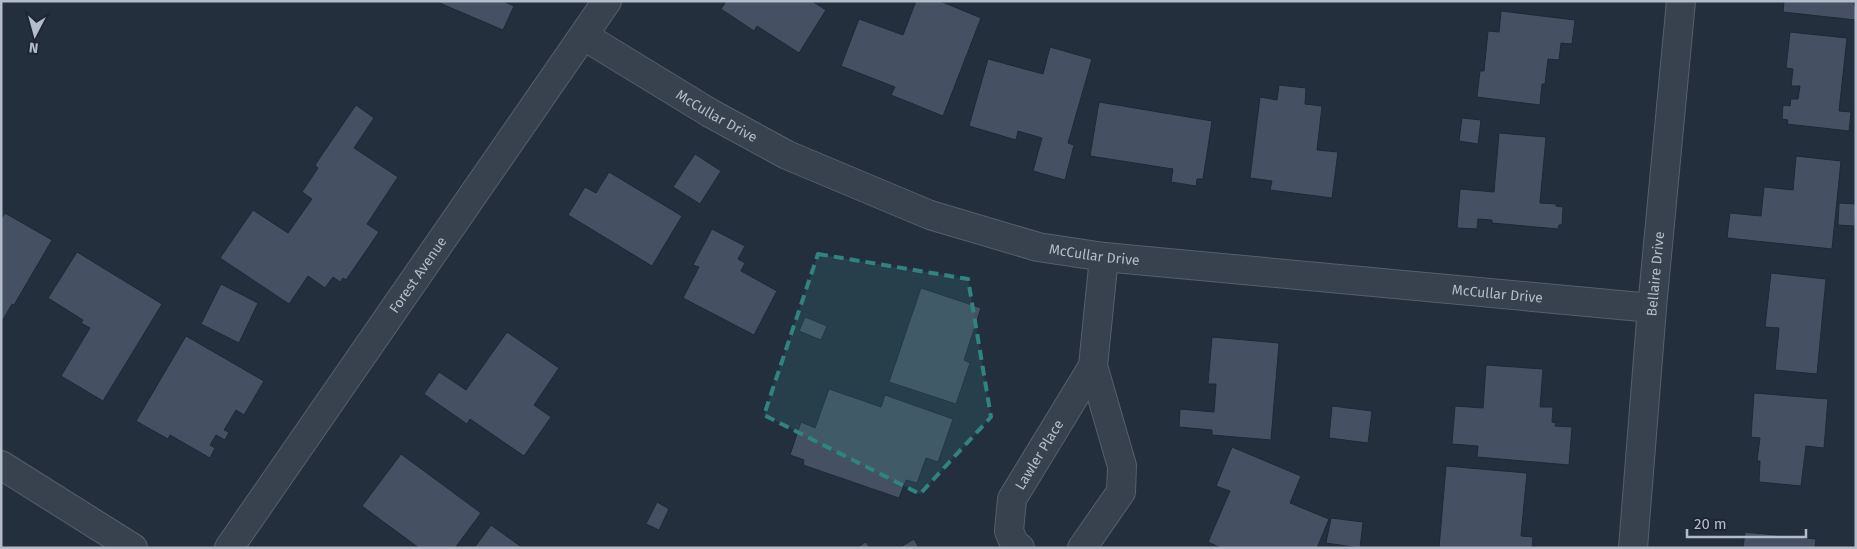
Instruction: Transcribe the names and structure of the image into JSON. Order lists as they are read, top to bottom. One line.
{"streets":{"street":["McCullar Drive","Bellaire Drive","Forest Avenue","Lawler Place"]},"crossings":[["McCullar Drive","Bellaire Drive"],["McCullar Drive","Forest Avenue"],["McCullar Drive","Lawler Place"]],"scale_bar":"20 m","north":"bottom"}
